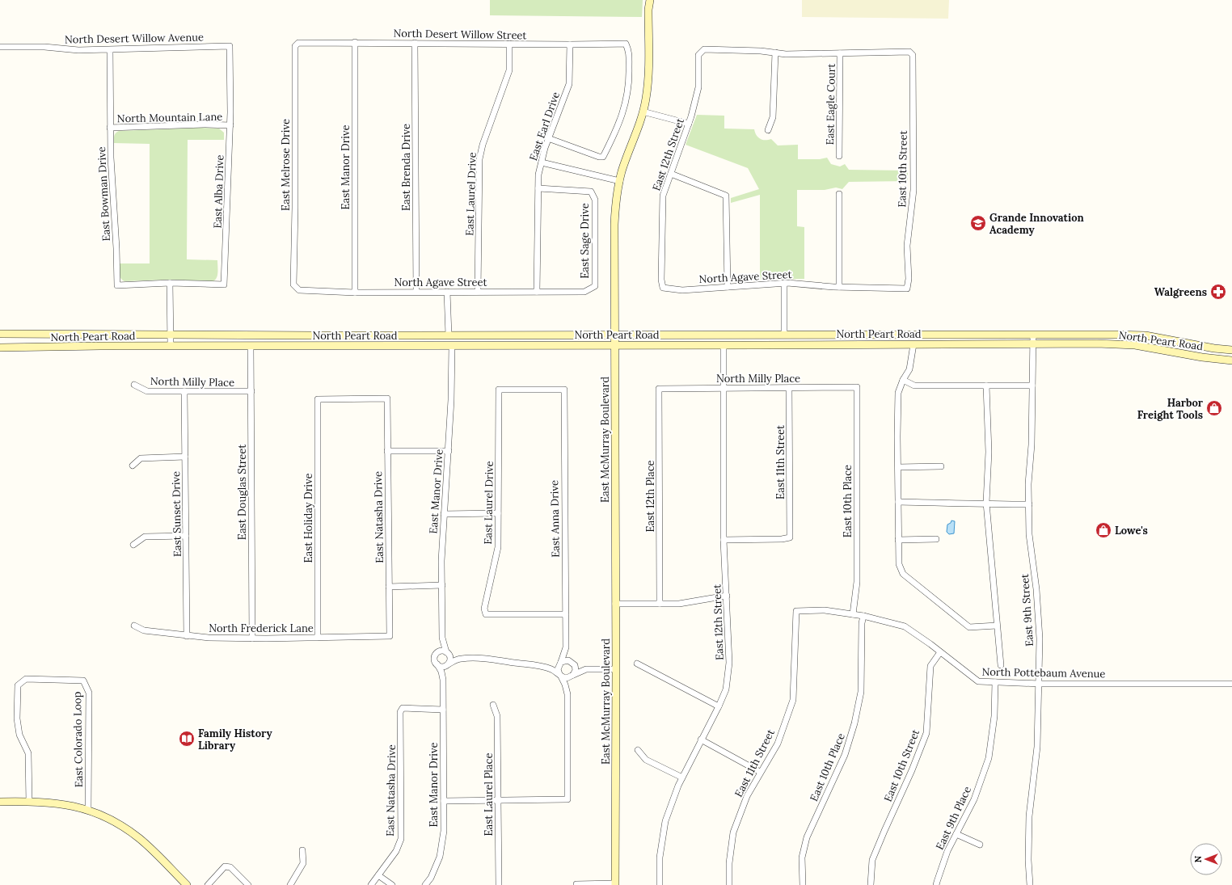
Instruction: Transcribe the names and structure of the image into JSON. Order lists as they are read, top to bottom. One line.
{"streets":{"street":["North Desert Willow Street","North Desert Willow Avenue","East Eagle Court","North Mountain Lane","East Earl Drive","East 12th Street","East Melrose Drive","East Manor Drive","East Brenda Drive","East 10th Street","East Alba Drive","East Bowman Drive","East Laurel Drive","East Sage Drive","North Agave Street","North Peart Road","North Milly Place","East McMurray Boulevard","East 11th Street","East Douglas Street","East 12th Place","East 10th Place","East Sunset Drive","East Natasha Drive","East Holiday Drive","East Anna Drive","East 9th Street","North Frederick Lane","North Pottebaum Avenue","East Colorado Loop","East Laurel Place","East 9th Place"]},"crossings":[["North Desert Willow Street","East Earl Drive"],["North Desert Willow Street","East Melrose Drive"],["North Desert Willow Street","East Manor Drive"],["North Desert Willow Street","East Brenda Drive"],["North Desert Willow Street","East Laurel Drive"],["North Desert Willow Avenue","East Alba Drive"],["North Desert Willow Avenue","East Bowman Drive"],["East Eagle Court","East 10th Street"],["North Mountain Lane","East Alba Drive"],["North Mountain Lane","East Bowman Drive"],["East Earl Drive","East Sage Drive"],["East Earl Drive","North Agave Street"],["East 12th Street","North Agave Street"],["East 12th Street","North Peart Road"],["East 12th Street","North Milly Place"],["East 12th Street","East 11th Street"],["East Melrose Drive","North Agave Street"],["East Manor Drive","North Agave Street"],["East Manor Drive","North Peart Road"],["East Manor Drive","East Natasha Drive"],["East Brenda Drive","North Agave Street"],["East 10th Street","North Agave Street"],["East 10th Street","North Pottebaum Avenue"],["East Alba Drive","East Bowman Drive"],["East Laurel Drive","North Agave Street"],["East Laurel Drive","East Anna Drive"],["East Sage Drive","North Agave Street"],["North Peart Road","East McMurray Boulevard"],["North Peart Road","East Douglas Street"],["North Peart Road","East 9th Street"],["North Milly Place","East 11th Street"],["North Milly Place","East Douglas Street"],["North Milly Place","East 12th Place"],["North Milly Place","East 10th Place"],["North Milly Place","East Sunset Drive"],["East 11th Street","North Pottebaum Avenue"],["East Douglas Street","North Frederick Lane"],["East 10th Place","North Pottebaum Avenue"],["East Sunset Drive","North Frederick Lane"],["East Natasha Drive","East Holiday Drive"],["East Natasha Drive","North Frederick Lane"],["East Holiday Drive","North Frederick Lane"],["East 9th Street","North Pottebaum Avenue"],["North Pottebaum Avenue","East 9th Place"]],"places":{"school or university":["Grande Innovation Academy"],"pharmacy":["Walgreens"],"shop":["Harbor Freight Tools","Lowe's"],"library":["Family History Library"]},"north":"left"}
